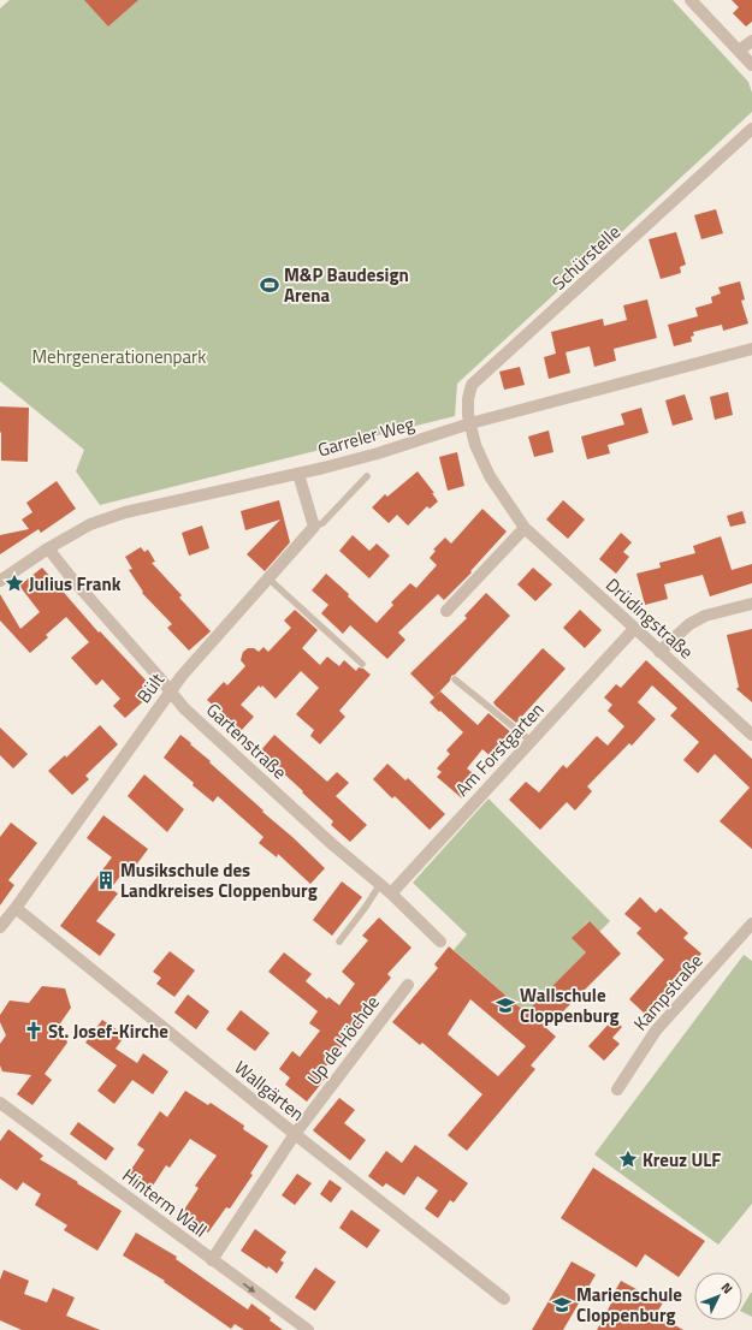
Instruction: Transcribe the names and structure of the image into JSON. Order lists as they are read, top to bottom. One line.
{"streets":{"street":["Schürstelle","Garreler Weg","Drüdingstraße","Bült","Gartenstraße","Am Forstgarten","Kampstraße","Up de Höchde","Wallgärten","Hinterm Wall"]},"crossings":[["Schürstelle","Garreler Weg"],["Schürstelle","Drüdingstraße"],["Garreler Weg","Drüdingstraße"],["Garreler Weg","Gartenstraße"],["Drüdingstraße","Am Forstgarten"],["Bült","Gartenstraße"],["Bült","Wallgärten"],["Gartenstraße","Am Forstgarten"],["Up de Höchde","Wallgärten"],["Up de Höchde","Hinterm Wall"]],"parks":["Mehrgenerationenpark"],"places":{"sports":["M&P Baudesign Arena"],"place":["Julius Frank","Kreuz ULF"],"building":["Musikschule des Landkreises Cloppenburg"],"school or university":["Wallschule Cloppenburg","Marienschule Cloppenburg"],"church":["St. Josef-Kirche"]},"north":"top right"}
